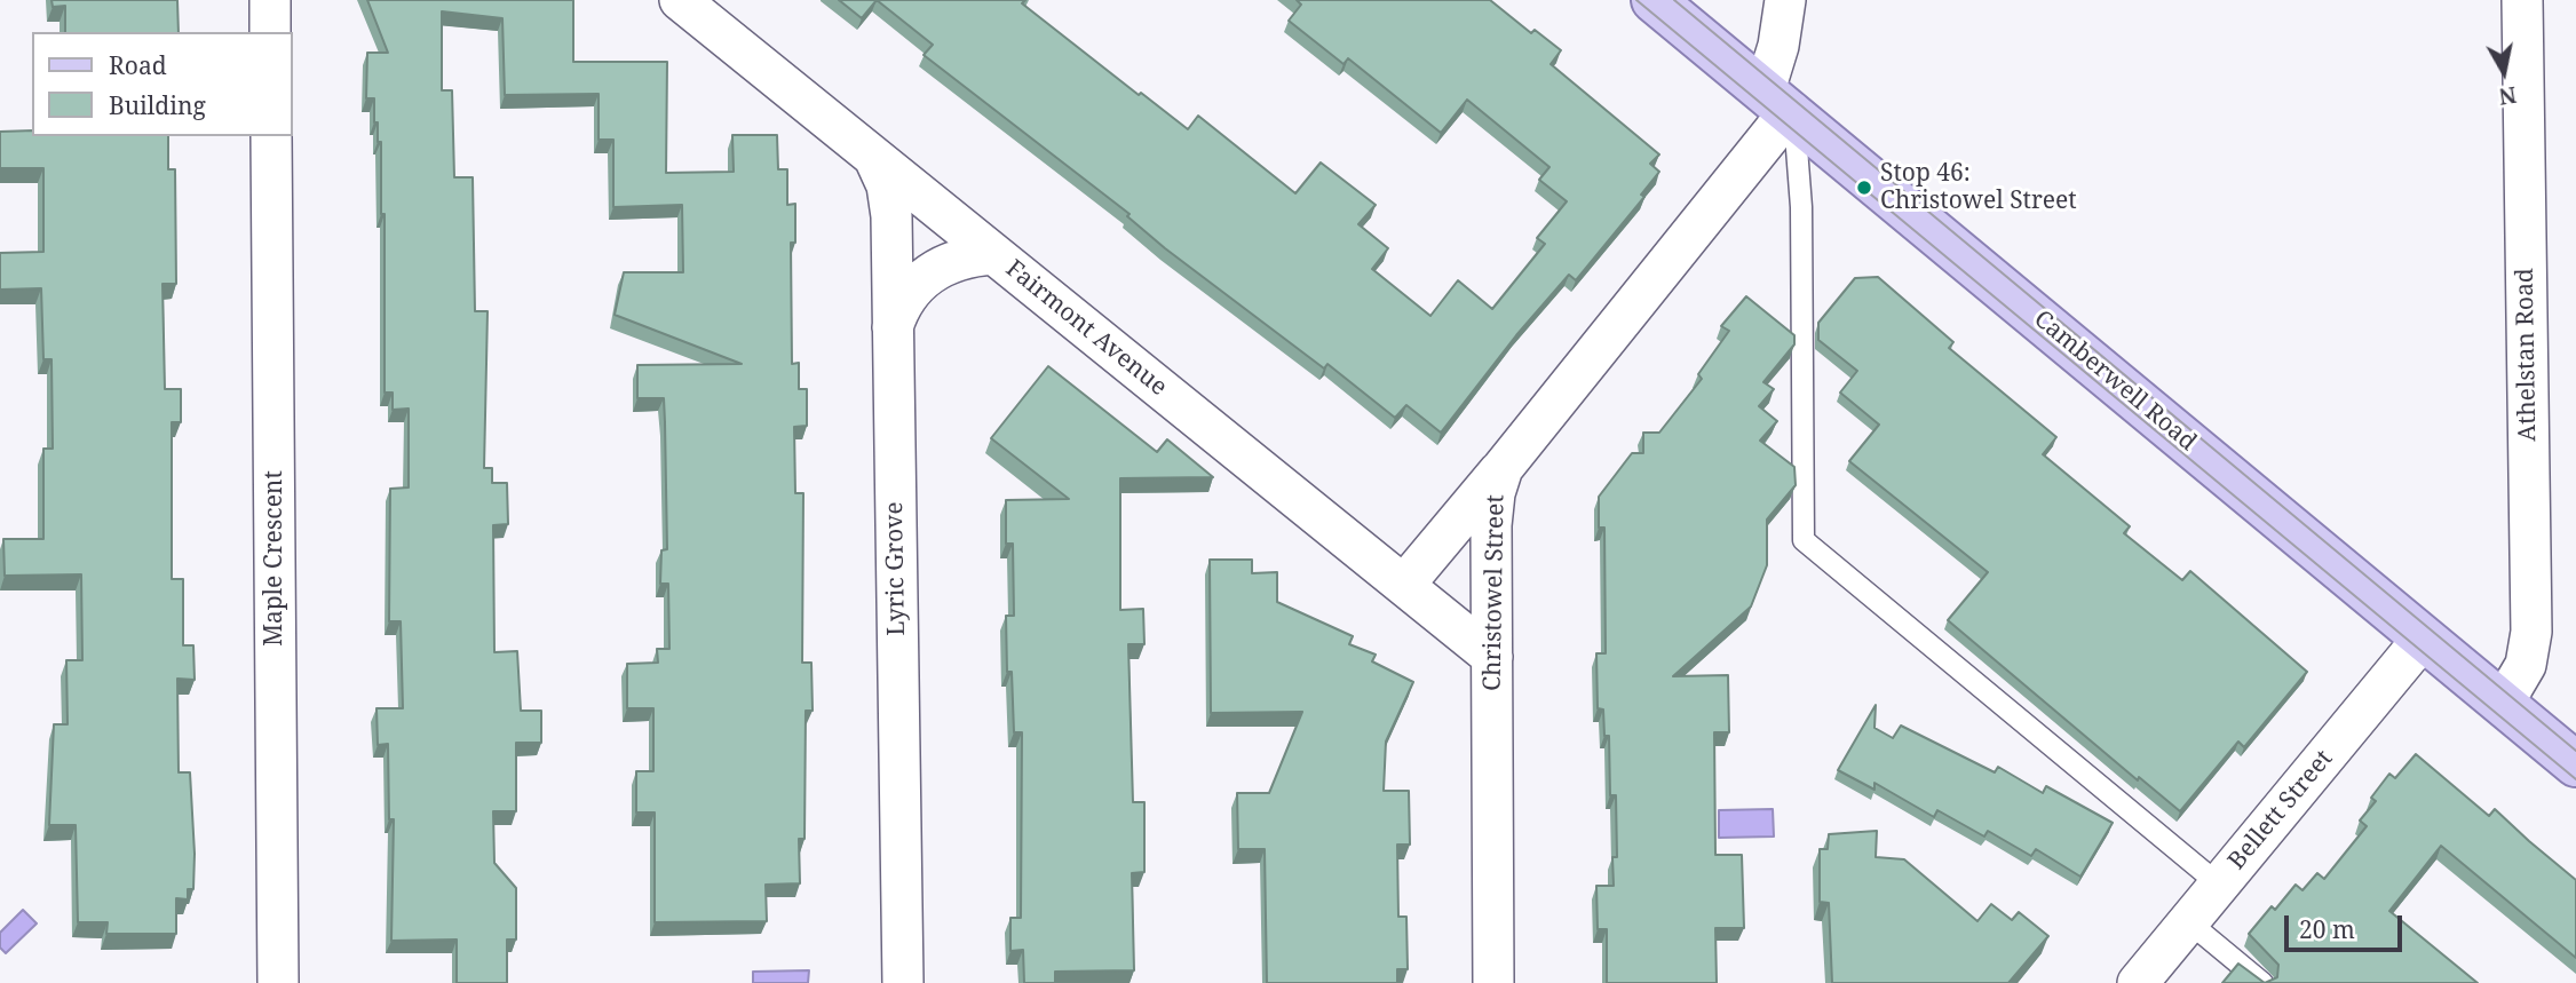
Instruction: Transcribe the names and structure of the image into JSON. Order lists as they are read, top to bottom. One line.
{"streets":{"main road":["Camberwell Road"],"street":["Fairmont Avenue","Athelstan Road","Maple Crescent","Lyric Grove","Christowel Street","Bellett Street"]},"crossings":[["Fairmont Avenue","Lyric Grove"],["Fairmont Avenue","Christowel Street"],["Athelstan Road","Camberwell Road"],["Camberwell Road","Christowel Street"],["Camberwell Road","Bellett Street"]],"places":["Stop 46: Christowel Street"],"legend":["Road","Building"],"scale_bar":"20 m","north":"bottom"}
